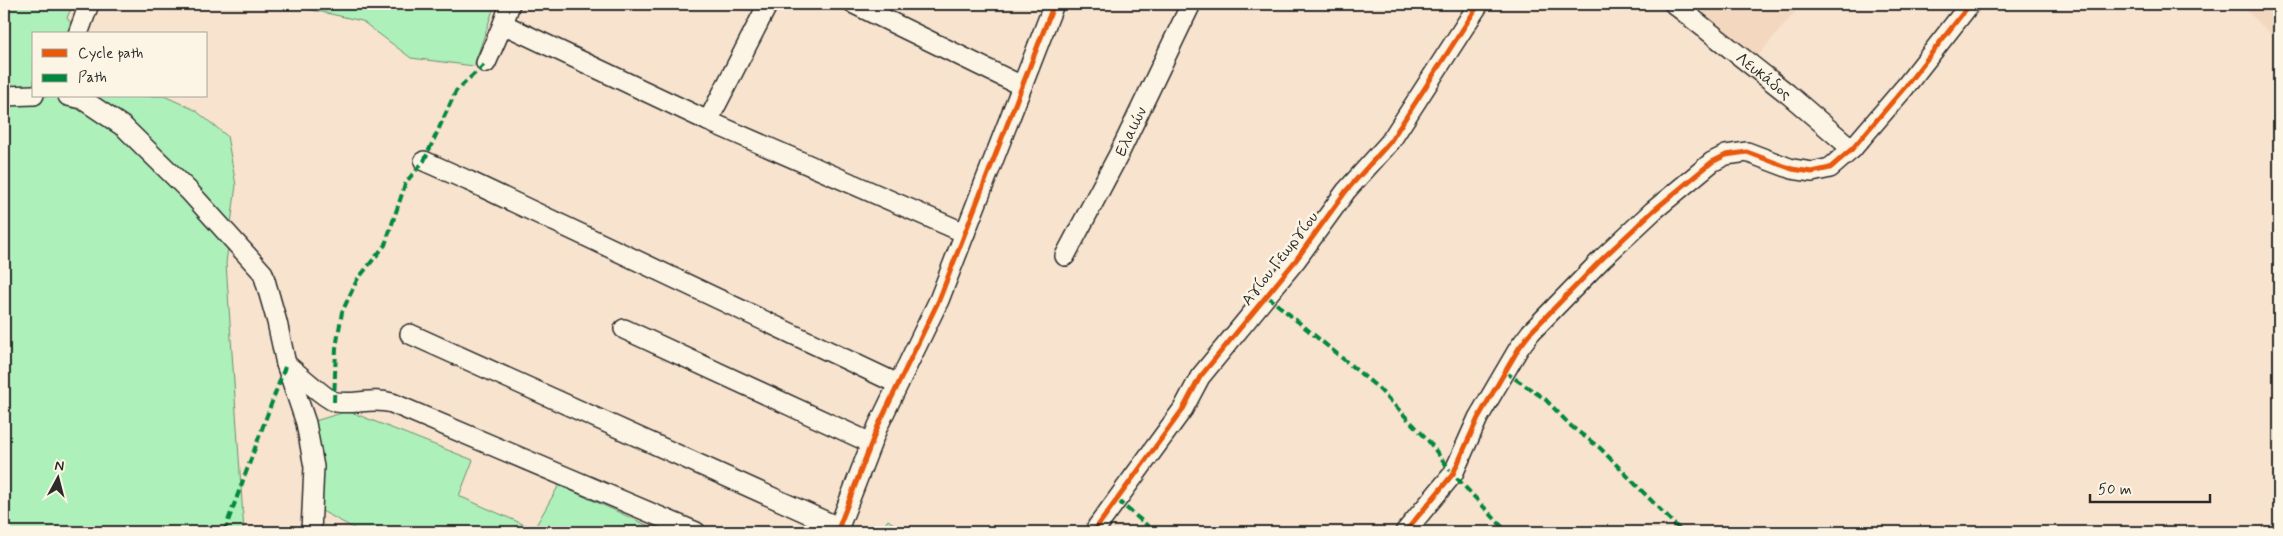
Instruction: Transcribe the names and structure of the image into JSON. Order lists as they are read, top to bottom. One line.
{"streets":{"street":["Λευκάδος","Ελαιών","Αγίου Γεωργίου"]},"legend":["Cycle path","Path"],"scale_bar":"50 m","north":"top"}
